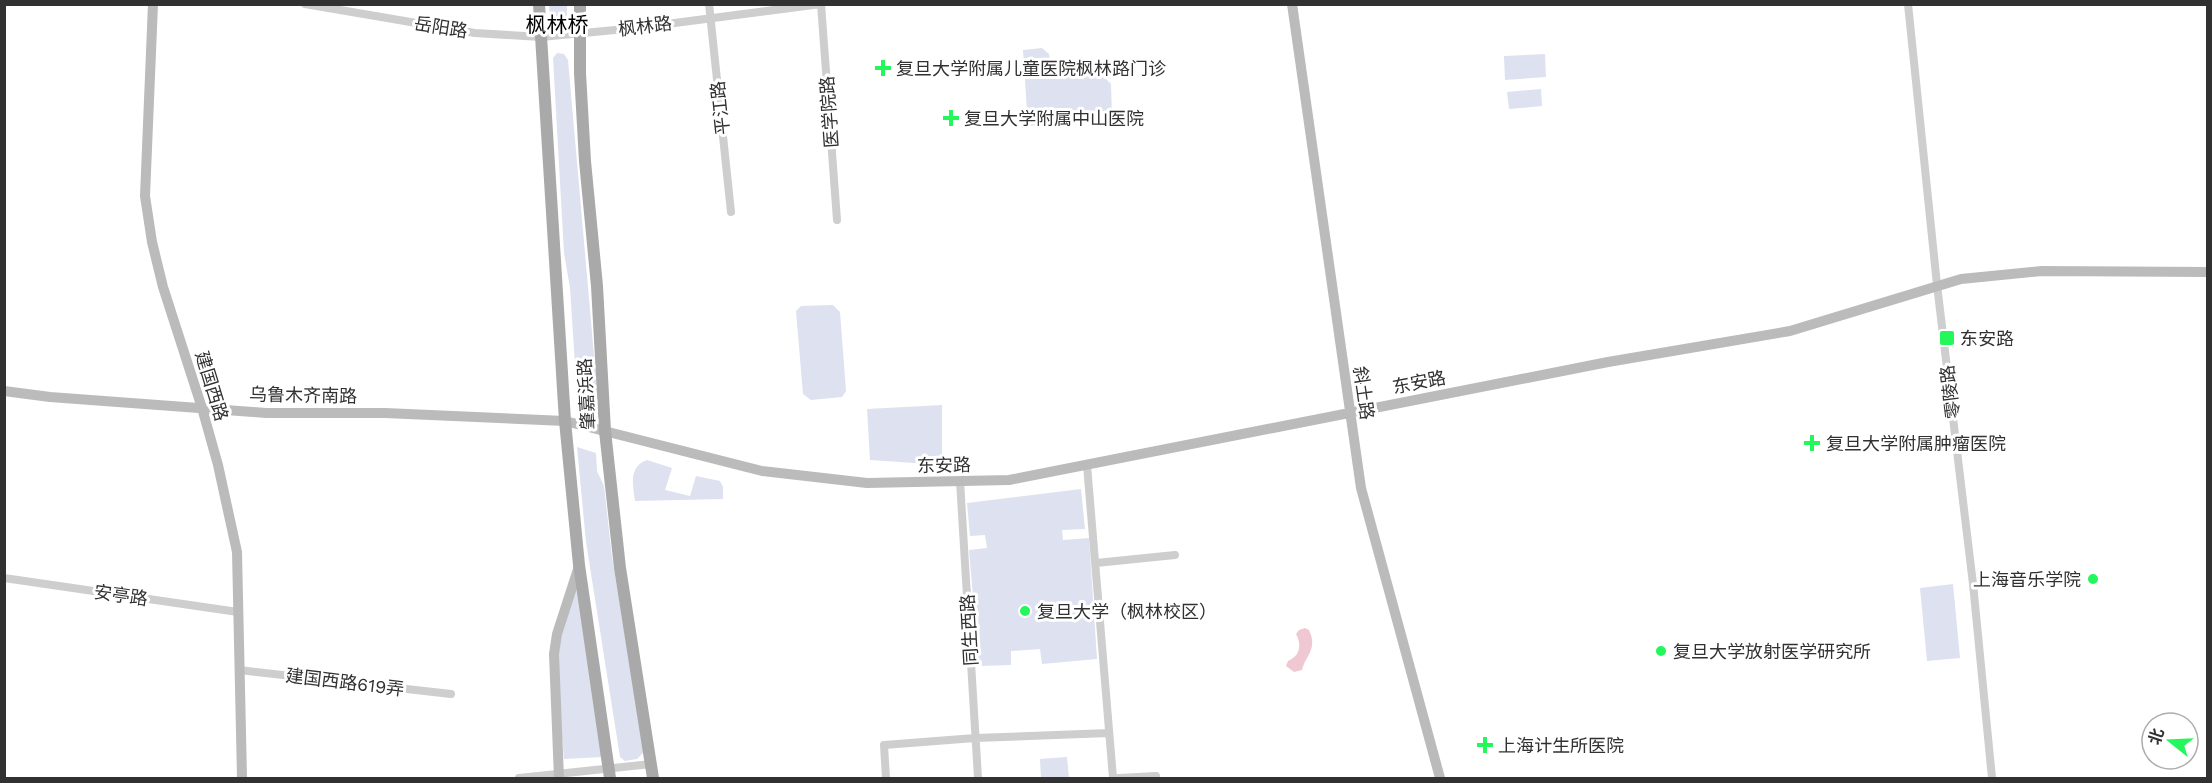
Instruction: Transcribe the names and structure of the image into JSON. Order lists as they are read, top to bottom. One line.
{"streets":{"main road":["肇嘉浜路"],"street":["枫林路","岳阳路","平江路","医学院路","东安路","建国西路","零陵路","斜土路","乌鲁木齐南路","安亭路","同生西路","建国西路619弄"]},"crossings":[["枫林路","岳阳路"],["枫林路","平江路"],["枫林路","医学院路"],["枫林路","肇嘉浜路"],["岳阳路","肇嘉浜路"],["东安路","零陵路"],["东安路","斜土路"],["东安路","肇嘉浜路"],["东安路","乌鲁木齐南路"],["东安路","同生西路"],["建国西路","乌鲁木齐南路"],["建国西路","安亭路"],["建国西路","建国西路619弄"],["肇嘉浜路","乌鲁木齐南路"]],"districts":["枫林桥"],"places":{"health":["复旦大学附属儿童医院枫林路门诊","复旦大学附属中山医院","复旦大学附属肿瘤医院","上海计生所医院"],"transit":["东安路"],"other":["上海音乐学院","复旦大学（枫林校区）","复旦大学放射医学研究所"]},"north":"left"}
